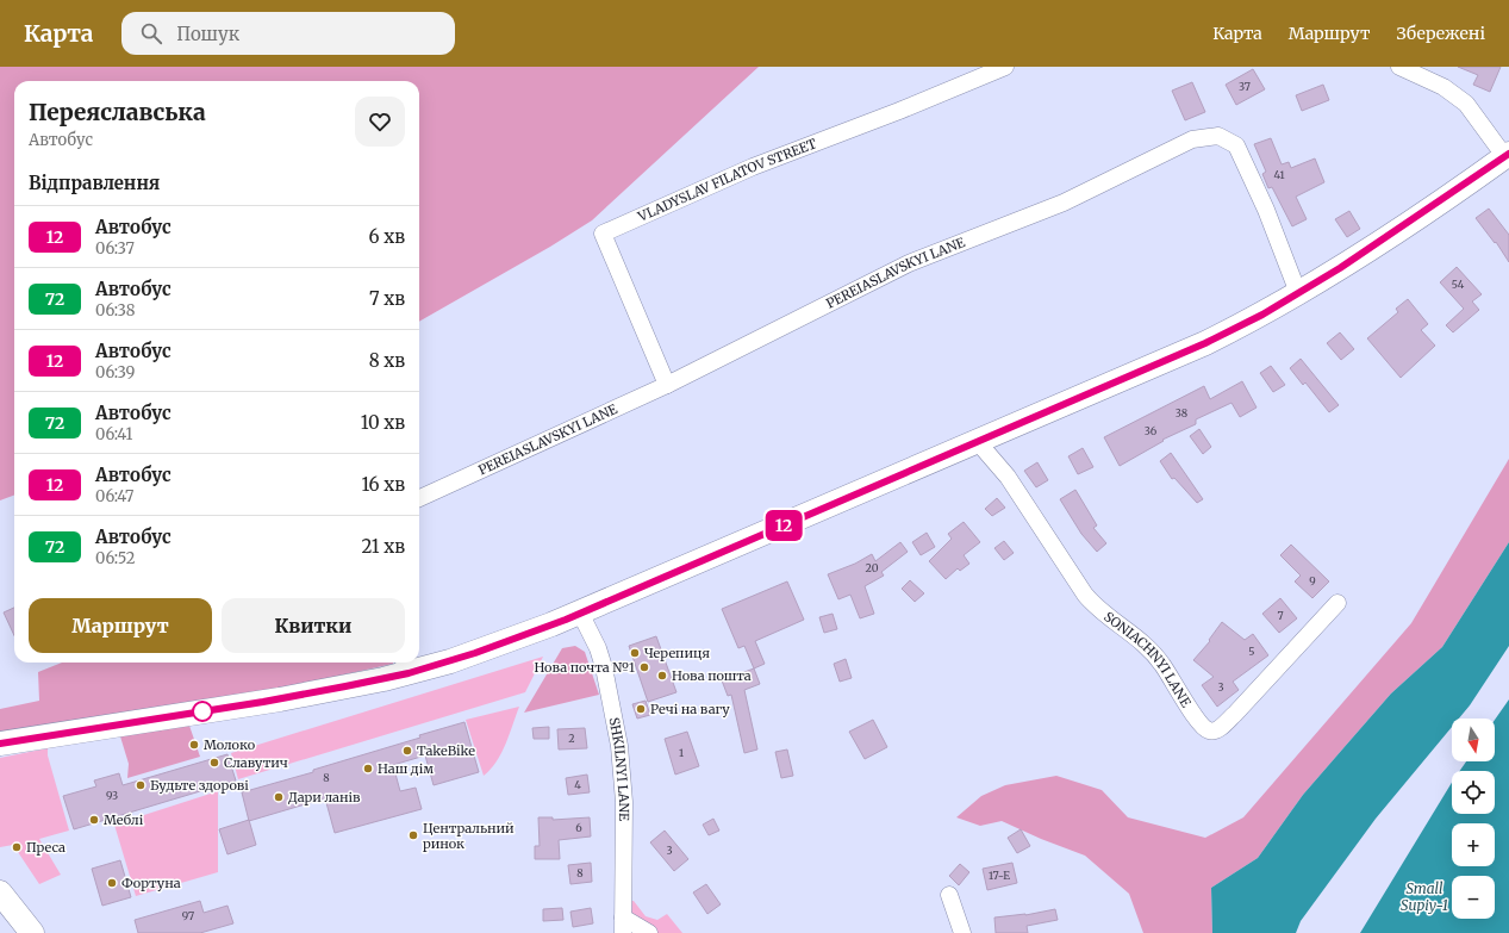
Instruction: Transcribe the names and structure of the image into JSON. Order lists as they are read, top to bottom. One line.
{"streets":{"street":["VLADYSLAV FILATOV STREET","PEREIASLAVSKYI LANE","SONIACHNYI LANE","SHKILNYI LANE"]},"crossings":[["VLADYSLAV FILATOV STREET","PEREIASLAVSKYI LANE"]],"water":["Small Supiy-1"],"places":["Черепиця","Нова почта №1","Нова пошта","Речі на вагу","Молоко","TakeBike","Славутич","Наш дім","Будьте здорові","Дари ланів","Меблі","Центральний ринок","Преса","Фортуна"],"lines":["bus line 12"],"house_numbers":["37","41","54","38","36","20","9","7","5","3","2","1","8","4","93","6","3","8","17-Е","97"],"north":"bottom","page":{"header":"Карта","search":"Пошук","nav":["Карта","Маршрут","Збережені"],"on_map":"12","heading":[["Переяславська","Автобус"],"Відправлення"],"list":[{"mark":"12","name":"Автобус","note":"06:37","value":"6 хв"},{"mark":"72","name":"Автобус","note":"06:38","value":"7 хв"},{"mark":"12","name":"Автобус","note":"06:39","value":"8 хв"},{"mark":"72","name":"Автобус","note":"06:41","value":"10 хв"},{"mark":"12","name":"Автобус","note":"06:47","value":"16 хв"},{"mark":"72","name":"Автобус","note":"06:52","value":"21 хв"}],"buttons":["Маршрут","Квитки"],"map_buttons":["+","−"]}}
